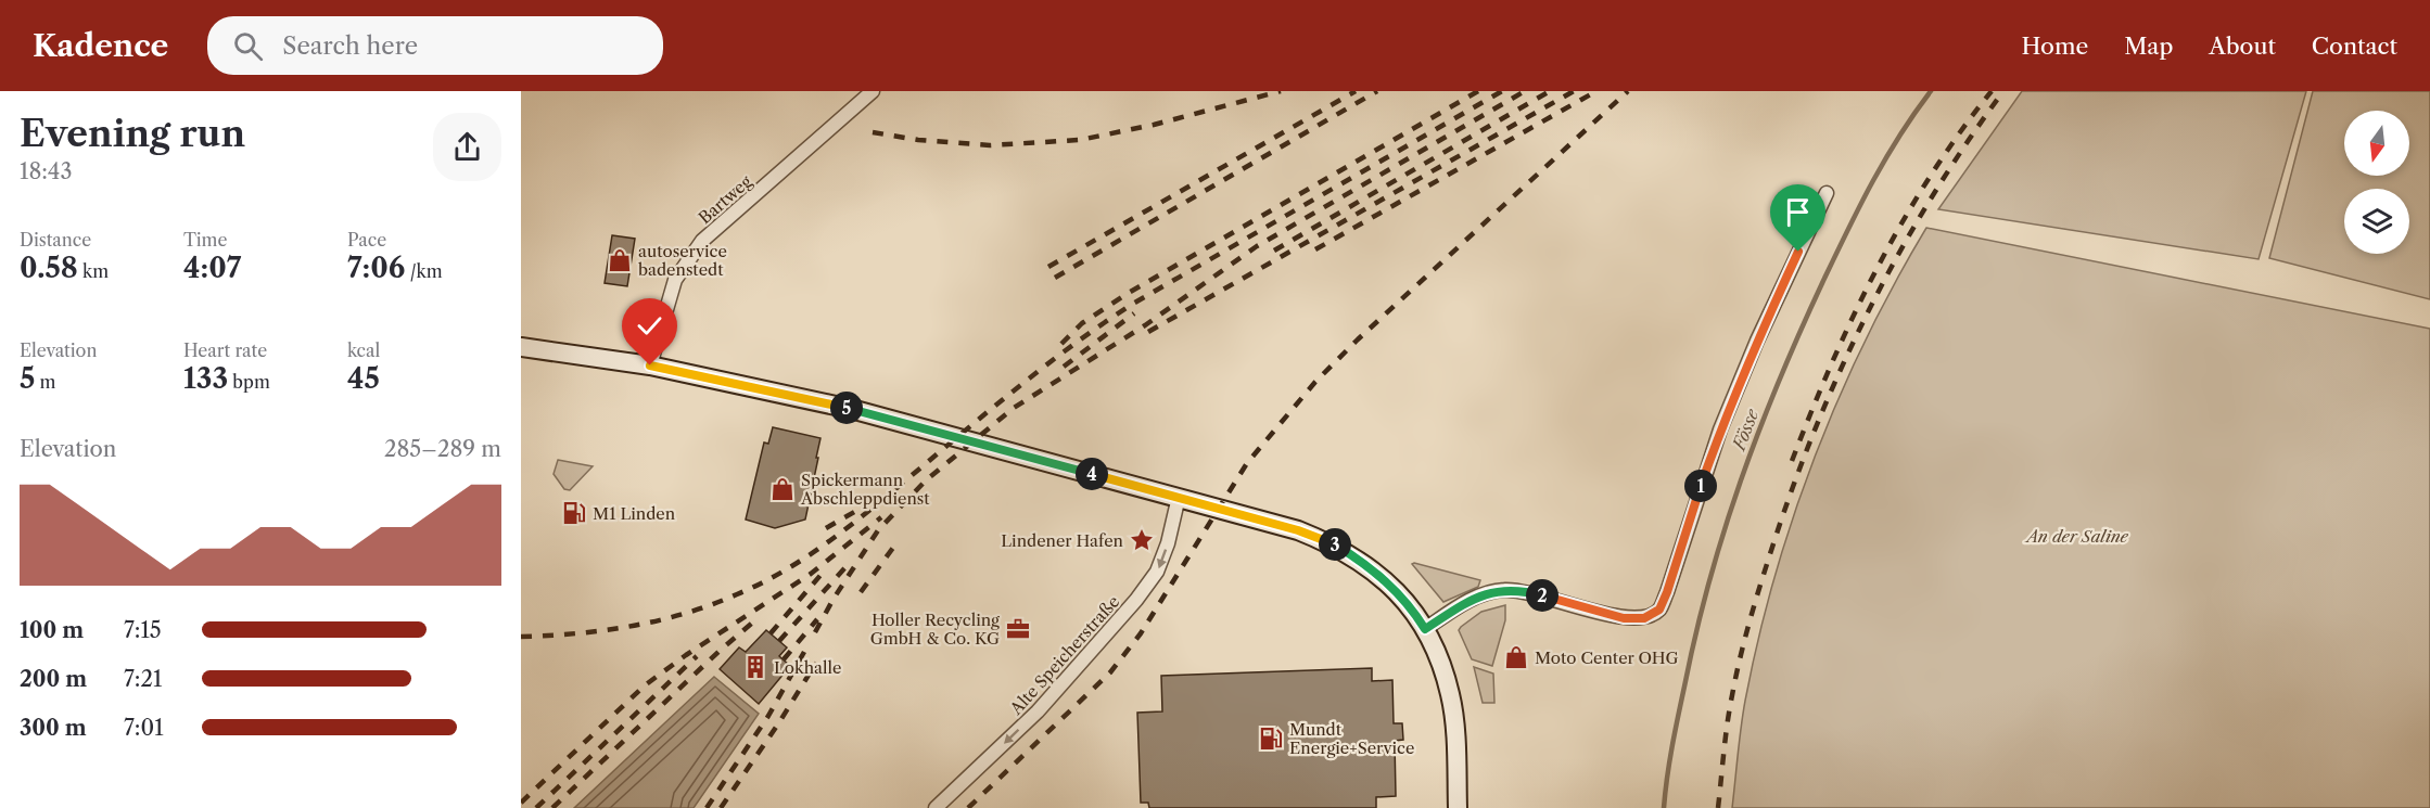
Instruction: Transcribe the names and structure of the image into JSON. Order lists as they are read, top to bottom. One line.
{"streets":{"street":["Bartweg","Alte Speicherstraße"]},"one_way":["Alte Speicherstraße"],"water":["Fösse"],"parks":["An der Saline"],"places":{"shop":["autoservice badenstedt","Spickermann Abschleppdienst","Moto Center OHG"],"fuel station":["M1 Linden","Mundt Energie+Service"],"place":["Lindener Hafen"],"office":["Holler Recycling GmbH & Co. KG"],"building":["Lokhalle"]},"north":"bottom","page":{"header":"Kadence","search":"Search here","nav":["Home","Map","About","Contact"],"heading":["Evening run","18:43"],"stats":[["Distance","0.58 km"],["Time","4:07"],["Pace","7:06 /km"],["Elevation","5 m"],["Heart rate","133 bpm"],["kcal","45"]],"pins":["5","4","1","3","2"],"chart":["Elevation","285–289 m"],"list":[{"name":"100 m","note":"7:15"},{"name":"200 m","note":"7:21"},{"name":"300 m","note":"7:01"}]}}
